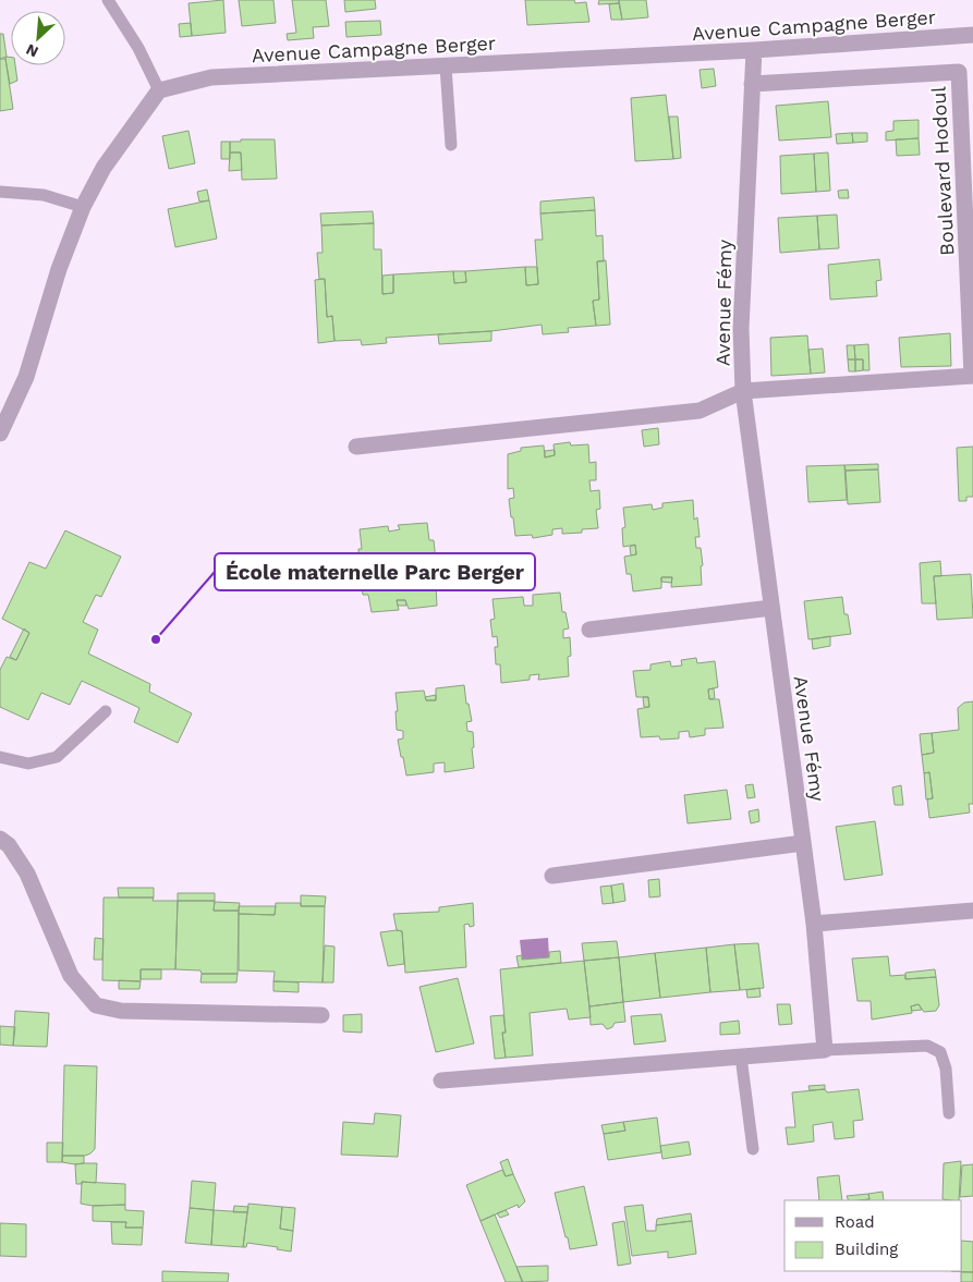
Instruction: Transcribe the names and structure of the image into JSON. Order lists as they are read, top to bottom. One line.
{"streets":{"street":["Avenue Campagne Berger","Boulevard Hodoul","Avenue Fémy"]},"crossings":[["Avenue Campagne Berger","Avenue Fémy"],["Boulevard Hodoul","Avenue Fémy"]],"places":["École maternelle Parc Berger"],"legend":["Road","Building"],"north":"bottom left"}
